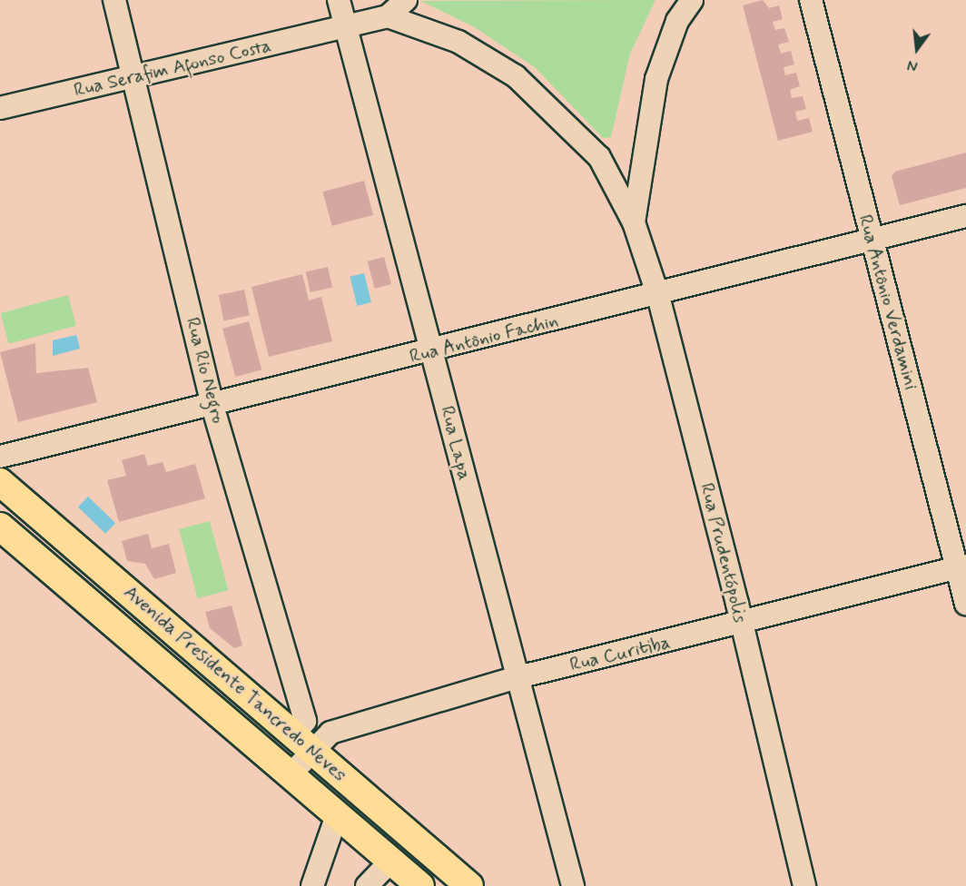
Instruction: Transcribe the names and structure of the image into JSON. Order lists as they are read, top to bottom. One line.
{"streets":{"main road":["Avenida Presidente Tancredo Neves"],"street":["Rua Serafim Afonso Costa","Rua Antônio Verdamini","Rua Antônio Fachin","Rua Rio Negro","Rua Lapa","Rua Prudentópolis","Rua Curitiba"]},"crossings":[["Rua Serafim Afonso Costa","Rua Rio Negro"],["Rua Serafim Afonso Costa","Rua Lapa"],["Rua Antônio Verdamini","Rua Antônio Fachin"],["Rua Antônio Verdamini","Rua Curitiba"],["Rua Antônio Fachin","Rua Rio Negro"],["Rua Antônio Fachin","Rua Lapa"],["Rua Antônio Fachin","Rua Prudentópolis"],["Rua Antônio Fachin","Avenida Presidente Tancredo Neves"],["Rua Rio Negro","Rua Curitiba"],["Rua Rio Negro","Avenida Presidente Tancredo Neves"],["Rua Lapa","Rua Curitiba"],["Rua Prudentópolis","Rua Curitiba"],["Rua Curitiba","Avenida Presidente Tancredo Neves"]],"north":"bottom"}
